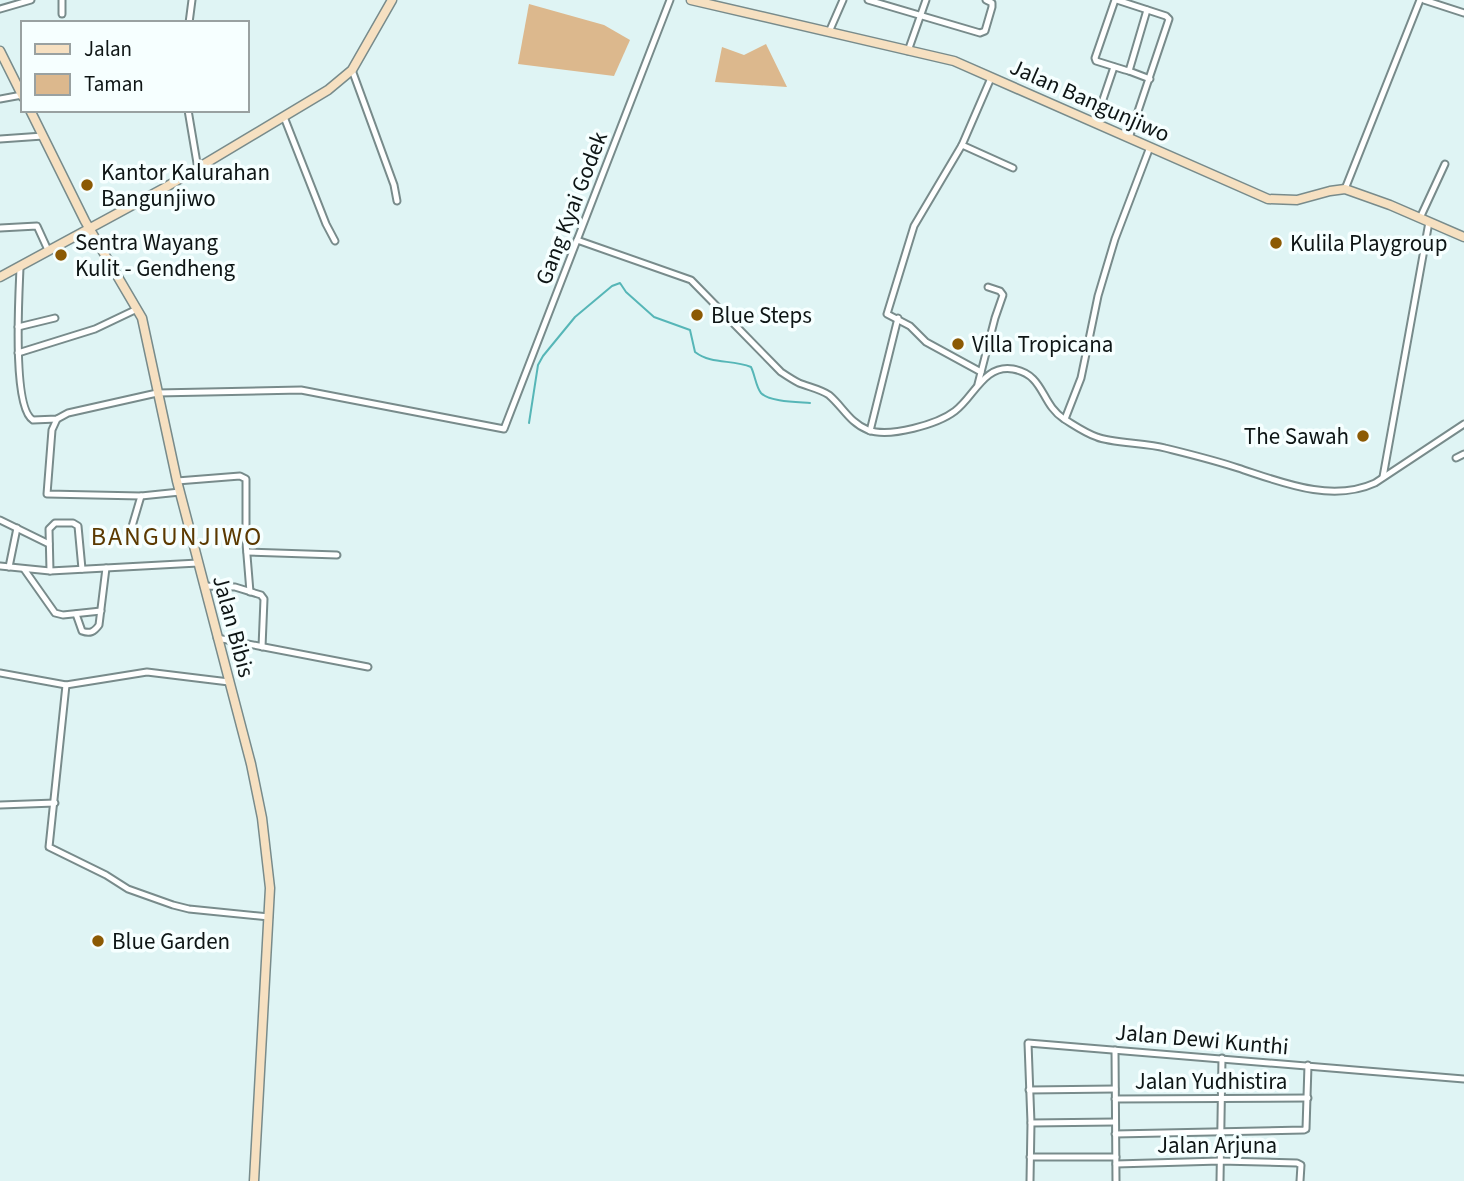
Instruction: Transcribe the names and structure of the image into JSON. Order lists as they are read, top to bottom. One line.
{"streets":{"main road":["Jalan Bangunjiwo","Jalan Bibis"],"street":["Gang Kyai Godek","Jalan Dewi Kunthi","Jalan Yudhistira","Jalan Arjuna"]},"crossings":[["Gang Kyai Godek","Jalan Bibis"],["Jalan Dewi Kunthi","Jalan Yudhistira"]],"districts":["BANGUNJIWO"],"places":["Kantor Kalurahan Bangunjiwo","Kulila Playgroup","Sentra Wayang Kulit - Gendheng","Blue Steps","Villa Tropicana","The Sawah","Blue Garden"],"legend":["Jalan","Taman"]}
